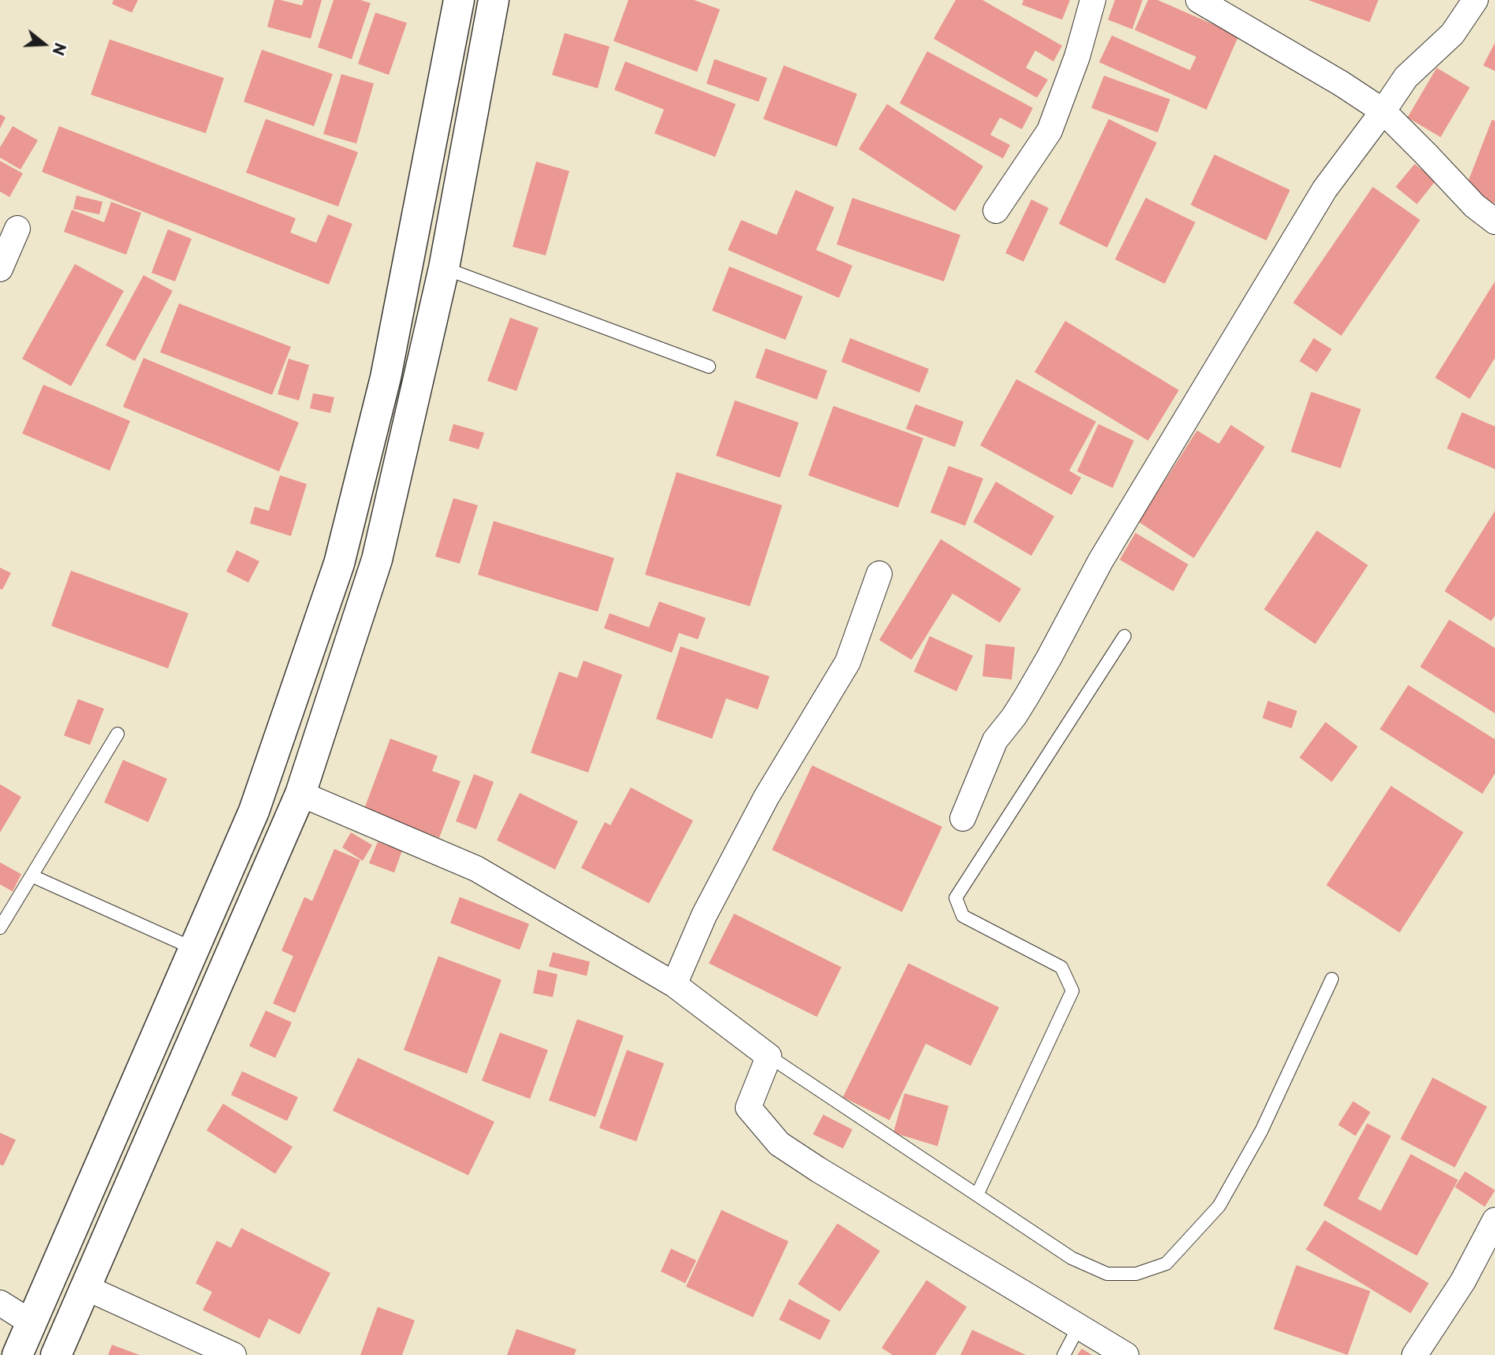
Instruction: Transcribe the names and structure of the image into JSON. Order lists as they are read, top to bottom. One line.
{"north":"right"}
